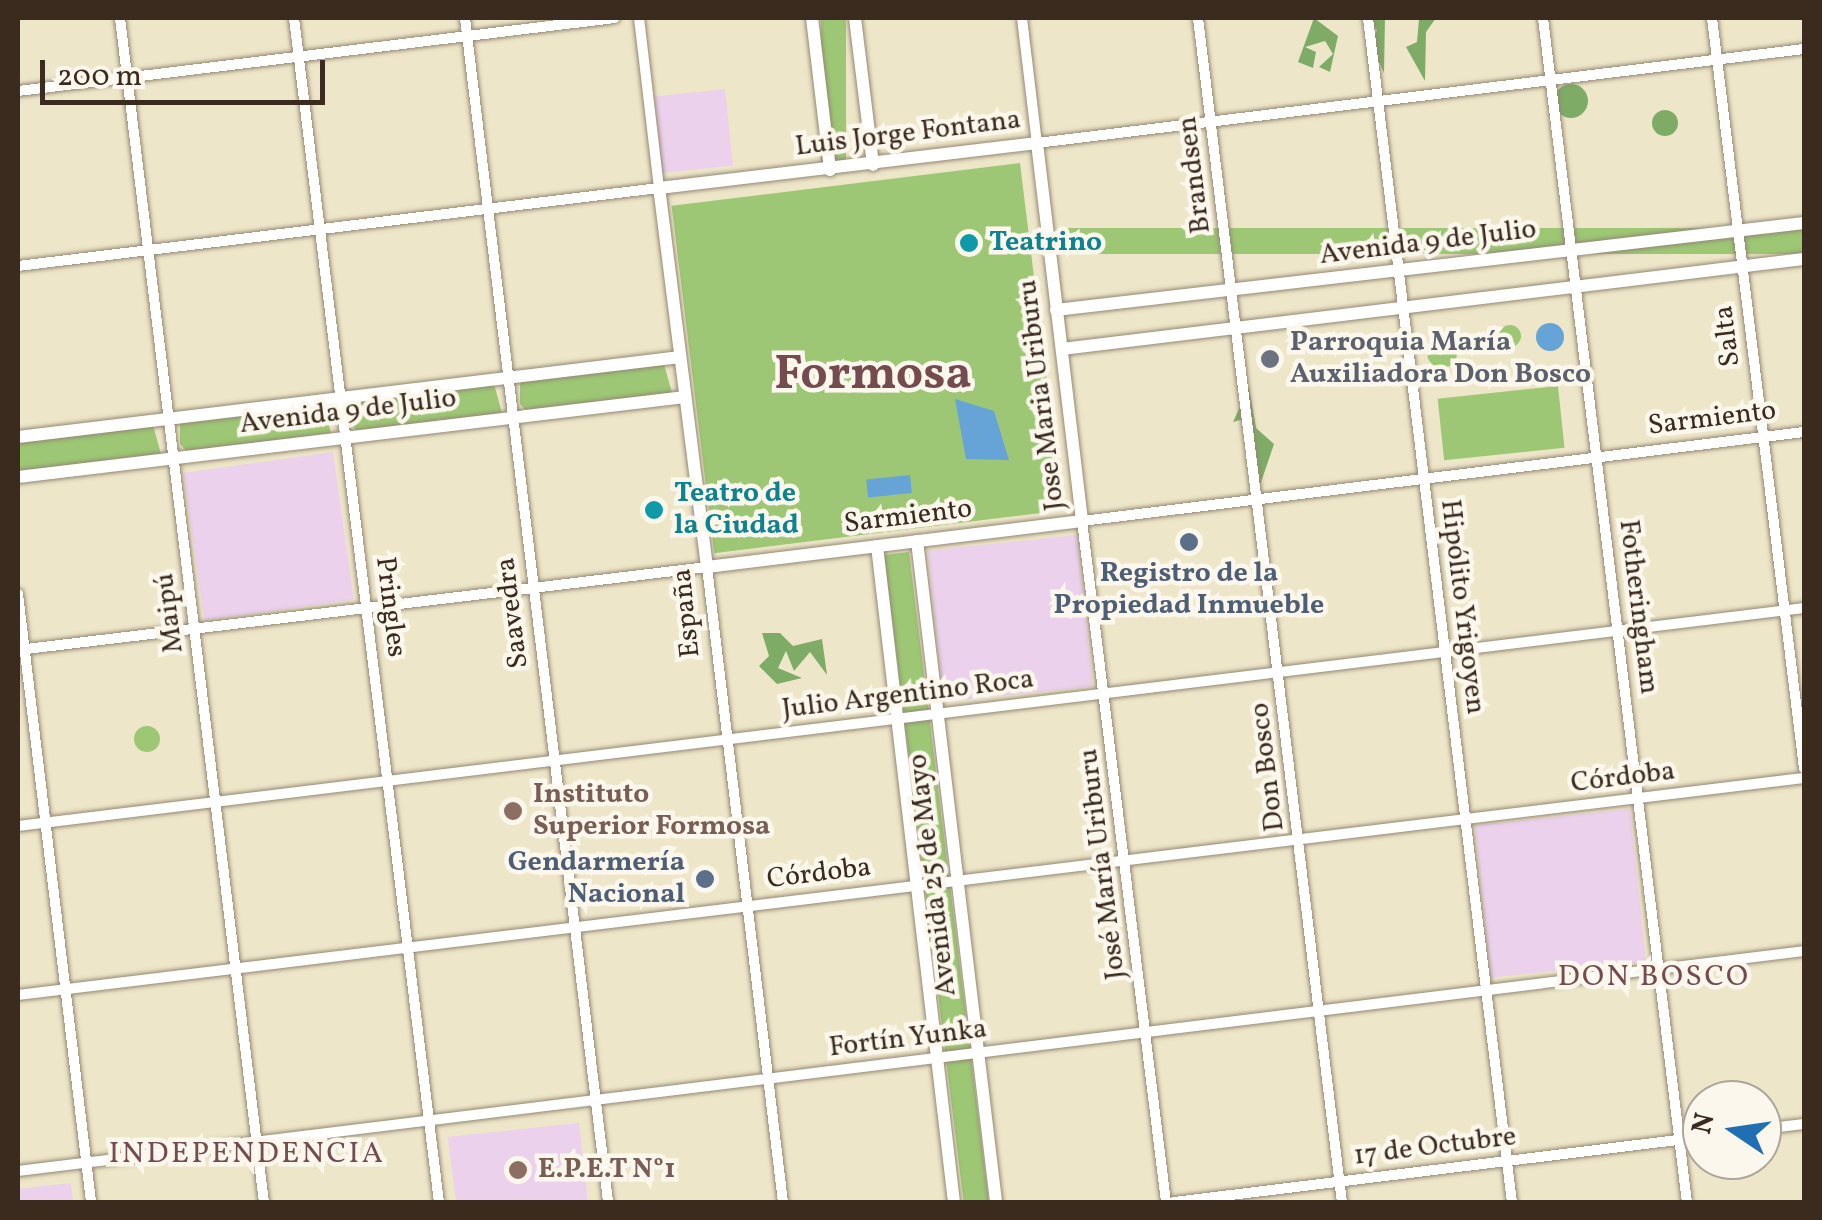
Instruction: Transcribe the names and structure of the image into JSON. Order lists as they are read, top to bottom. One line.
{"streets":{"main road":["Luis Jorge Fontana","Avenida 9 de Julio","Jose Maria Uriburu","Sarmiento","España","Avenida 25 de Mayo"],"street":["Brandsen","Salta","Pringles","Hipólito Yrigoyen","Fotheringham","Maipú","Saavedra","Julio Argentino Roca","Don Bosco","Córdoba","José María Uriburu","Fortín Yunka","17 de Octubre"]},"crossings":[["Luis Jorge Fontana","Brandsen"],["Luis Jorge Fontana","Salta"],["Luis Jorge Fontana","Jose Maria Uriburu"],["Luis Jorge Fontana","Pringles"],["Luis Jorge Fontana","Hipólito Yrigoyen"],["Luis Jorge Fontana","Fotheringham"],["Luis Jorge Fontana","Maipú"],["Luis Jorge Fontana","Saavedra"],["Luis Jorge Fontana","España"],["Brandsen","Avenida 9 de Julio"],["Brandsen","Don Bosco"],["Avenida 9 de Julio","Salta"],["Avenida 9 de Julio","Jose Maria Uriburu"],["Avenida 9 de Julio","Pringles"],["Avenida 9 de Julio","Hipólito Yrigoyen"],["Avenida 9 de Julio","Fotheringham"],["Avenida 9 de Julio","Maipú"],["Avenida 9 de Julio","Saavedra"],["Avenida 9 de Julio","España"],["Salta","Sarmiento"],["Salta","Julio Argentino Roca"],["Jose Maria Uriburu","Sarmiento"],["Jose Maria Uriburu","José María Uriburu"],["Sarmiento","Pringles"],["Sarmiento","Hipólito Yrigoyen"],["Sarmiento","Fotheringham"],["Sarmiento","Maipú"],["Sarmiento","Saavedra"],["Sarmiento","España"],["Sarmiento","Don Bosco"],["Sarmiento","José María Uriburu"],["Sarmiento","Avenida 25 de Mayo"],["Pringles","Julio Argentino Roca"],["Pringles","Córdoba"],["Pringles","Fortín Yunka"],["Hipólito Yrigoyen","Julio Argentino Roca"],["Hipólito Yrigoyen","Córdoba"],["Hipólito Yrigoyen","Fortín Yunka"],["Hipólito Yrigoyen","17 de Octubre"],["Fotheringham","Julio Argentino Roca"],["Fotheringham","Córdoba"],["Fotheringham","Fortín Yunka"],["Fotheringham","17 de Octubre"],["Maipú","Julio Argentino Roca"],["Maipú","Córdoba"],["Maipú","Fortín Yunka"],["Saavedra","Julio Argentino Roca"],["Saavedra","Córdoba"],["Saavedra","Fortín Yunka"],["España","Julio Argentino Roca"],["España","Córdoba"],["España","Fortín Yunka"],["Julio Argentino Roca","Don Bosco"],["Julio Argentino Roca","José María Uriburu"],["Julio Argentino Roca","Avenida 25 de Mayo"],["Don Bosco","Córdoba"],["Don Bosco","Fortín Yunka"],["Don Bosco","17 de Octubre"],["Córdoba","José María Uriburu"],["Córdoba","Avenida 25 de Mayo"],["José María Uriburu","Fortín Yunka"],["José María Uriburu","17 de Octubre"],["Avenida 25 de Mayo","Fortín Yunka"]],"districts":["Formosa","DON BOSCO","INDEPENDENCIA"],"places":["Teatrino","Parroquia María Auxiliadora Don Bosco","Teatro de la Ciudad","Registro de la Propiedad Inmueble","Instituto Superior Formosa","Gendarmería Nacional","E.P.E.T N°1"],"scale_bar":"200 m","north":"left"}
